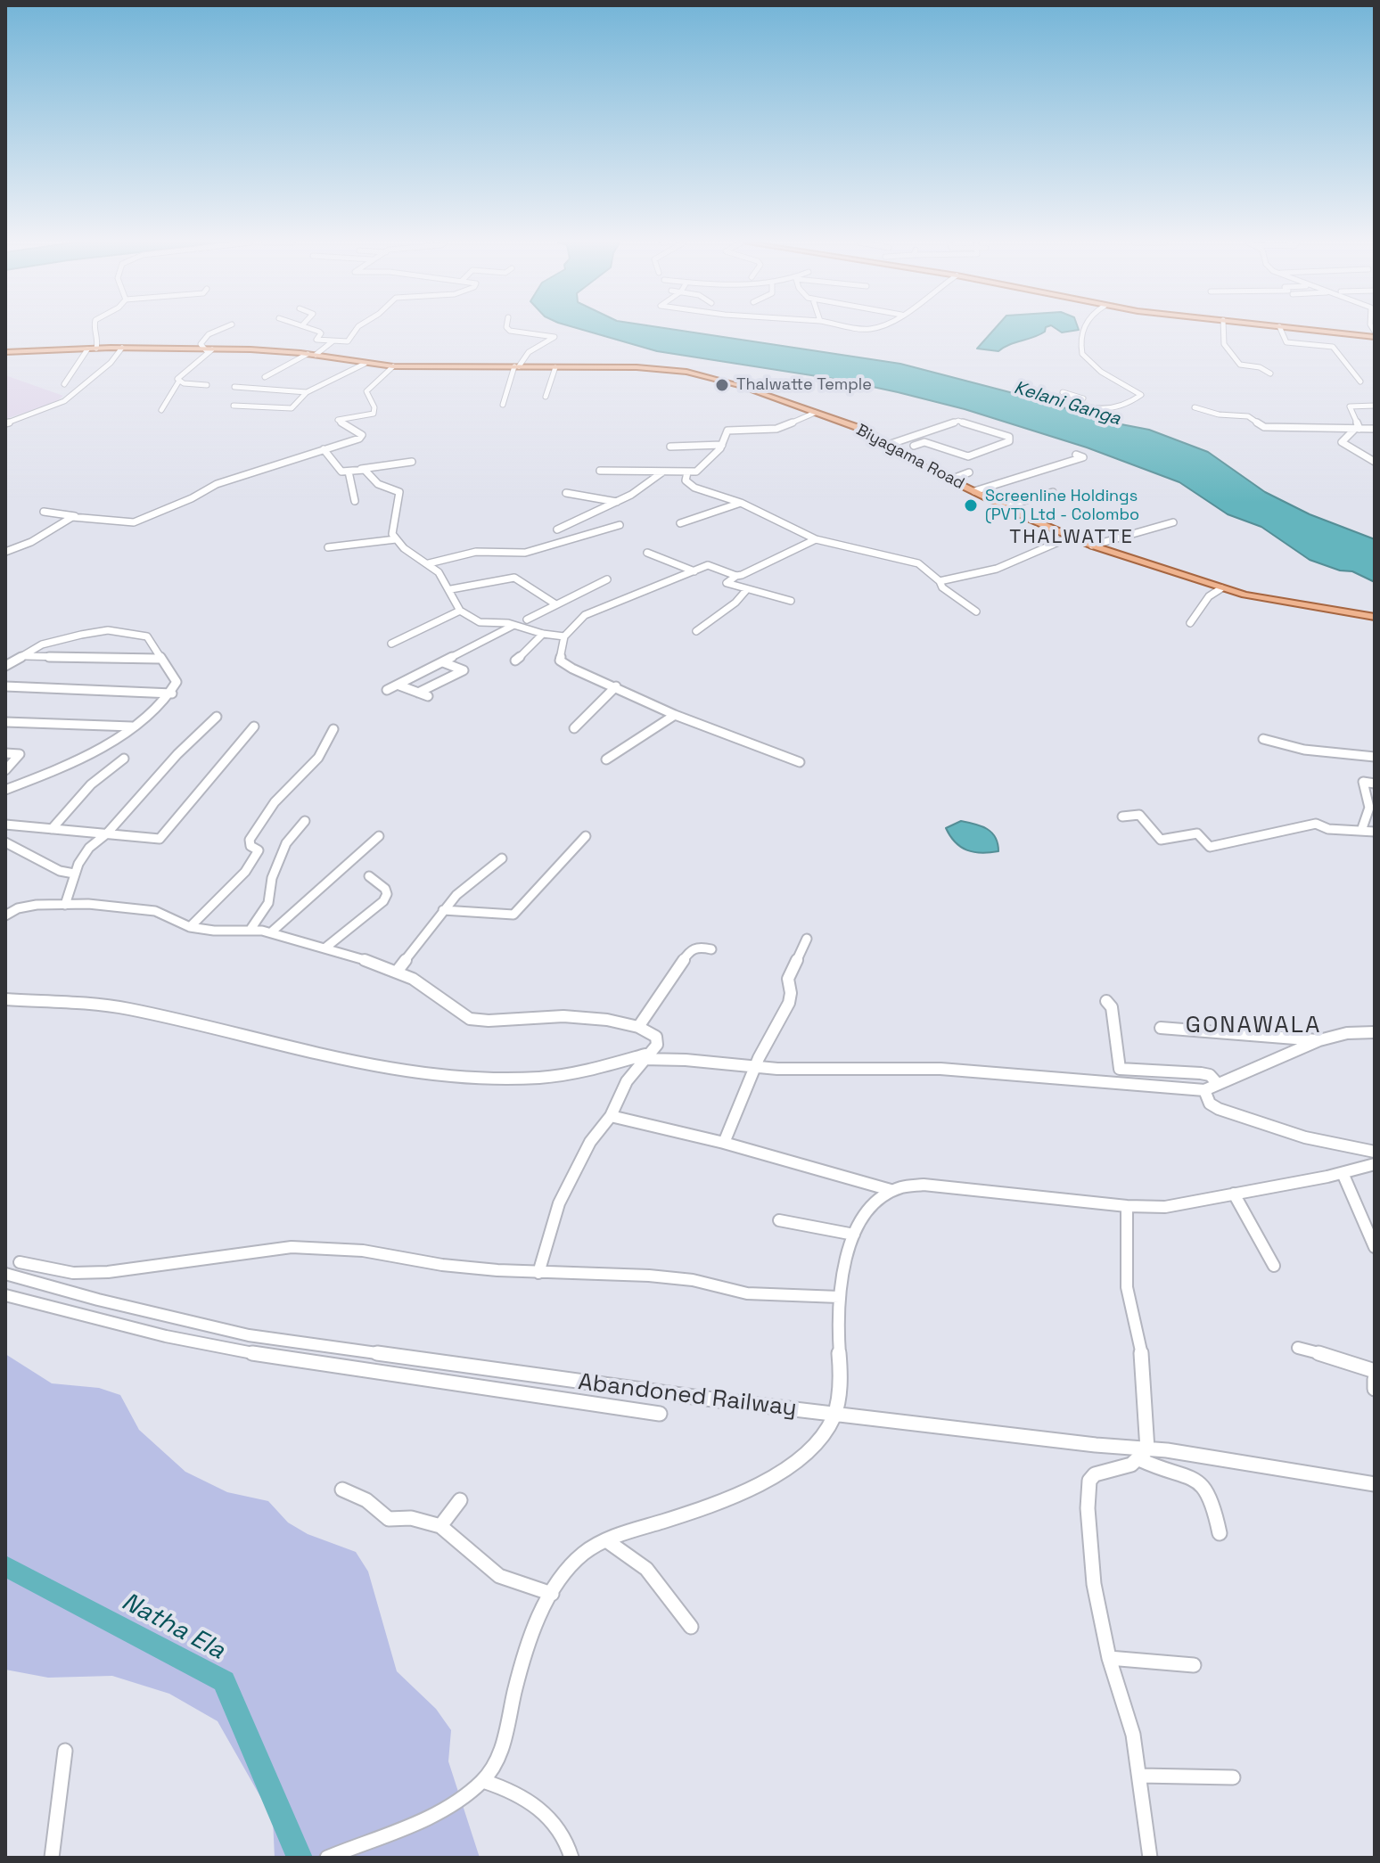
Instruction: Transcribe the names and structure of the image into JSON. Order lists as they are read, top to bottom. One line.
{"streets":{"main road":["Biyagama Road"],"street":["Abandoned Railway"]},"districts":["THALWATTE","GONAWALA"],"water":["Kelani Ganga","Natha Ela"],"places":["Thalwatte Temple","Screenline Holdings (PVT) Ltd - Colombo"]}
